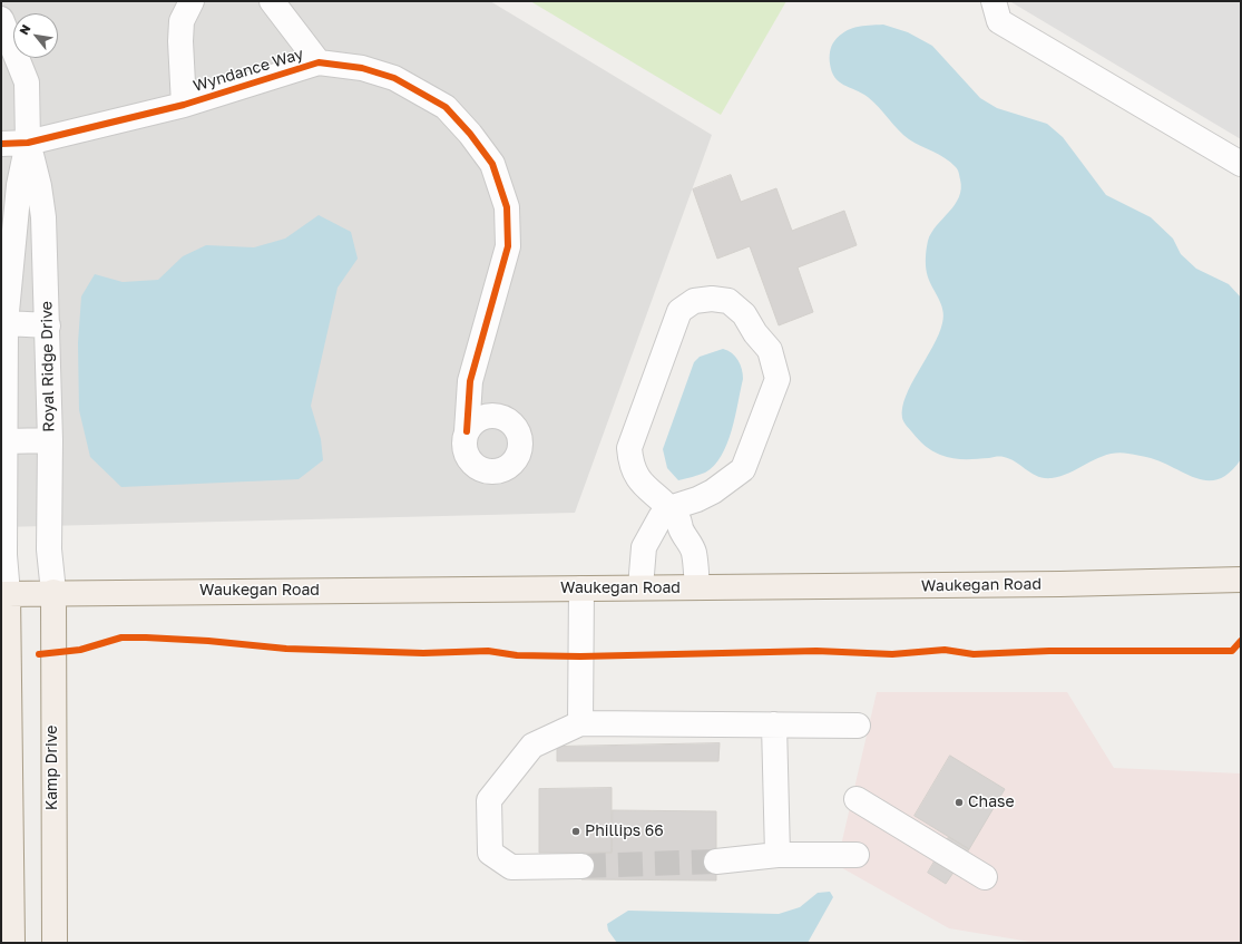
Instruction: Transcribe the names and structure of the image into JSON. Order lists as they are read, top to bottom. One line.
{"streets":{"main road":["Waukegan Road","Kamp Drive"],"street":["Wyndance Way","Royal Ridge Drive"]},"crossings":[["Wyndance Way","Royal Ridge Drive"],["Royal Ridge Drive","Waukegan Road"],["Royal Ridge Drive","Kamp Drive"],["Waukegan Road","Kamp Drive"]],"places":["Chase","Phillips 66"],"north":"top left"}
